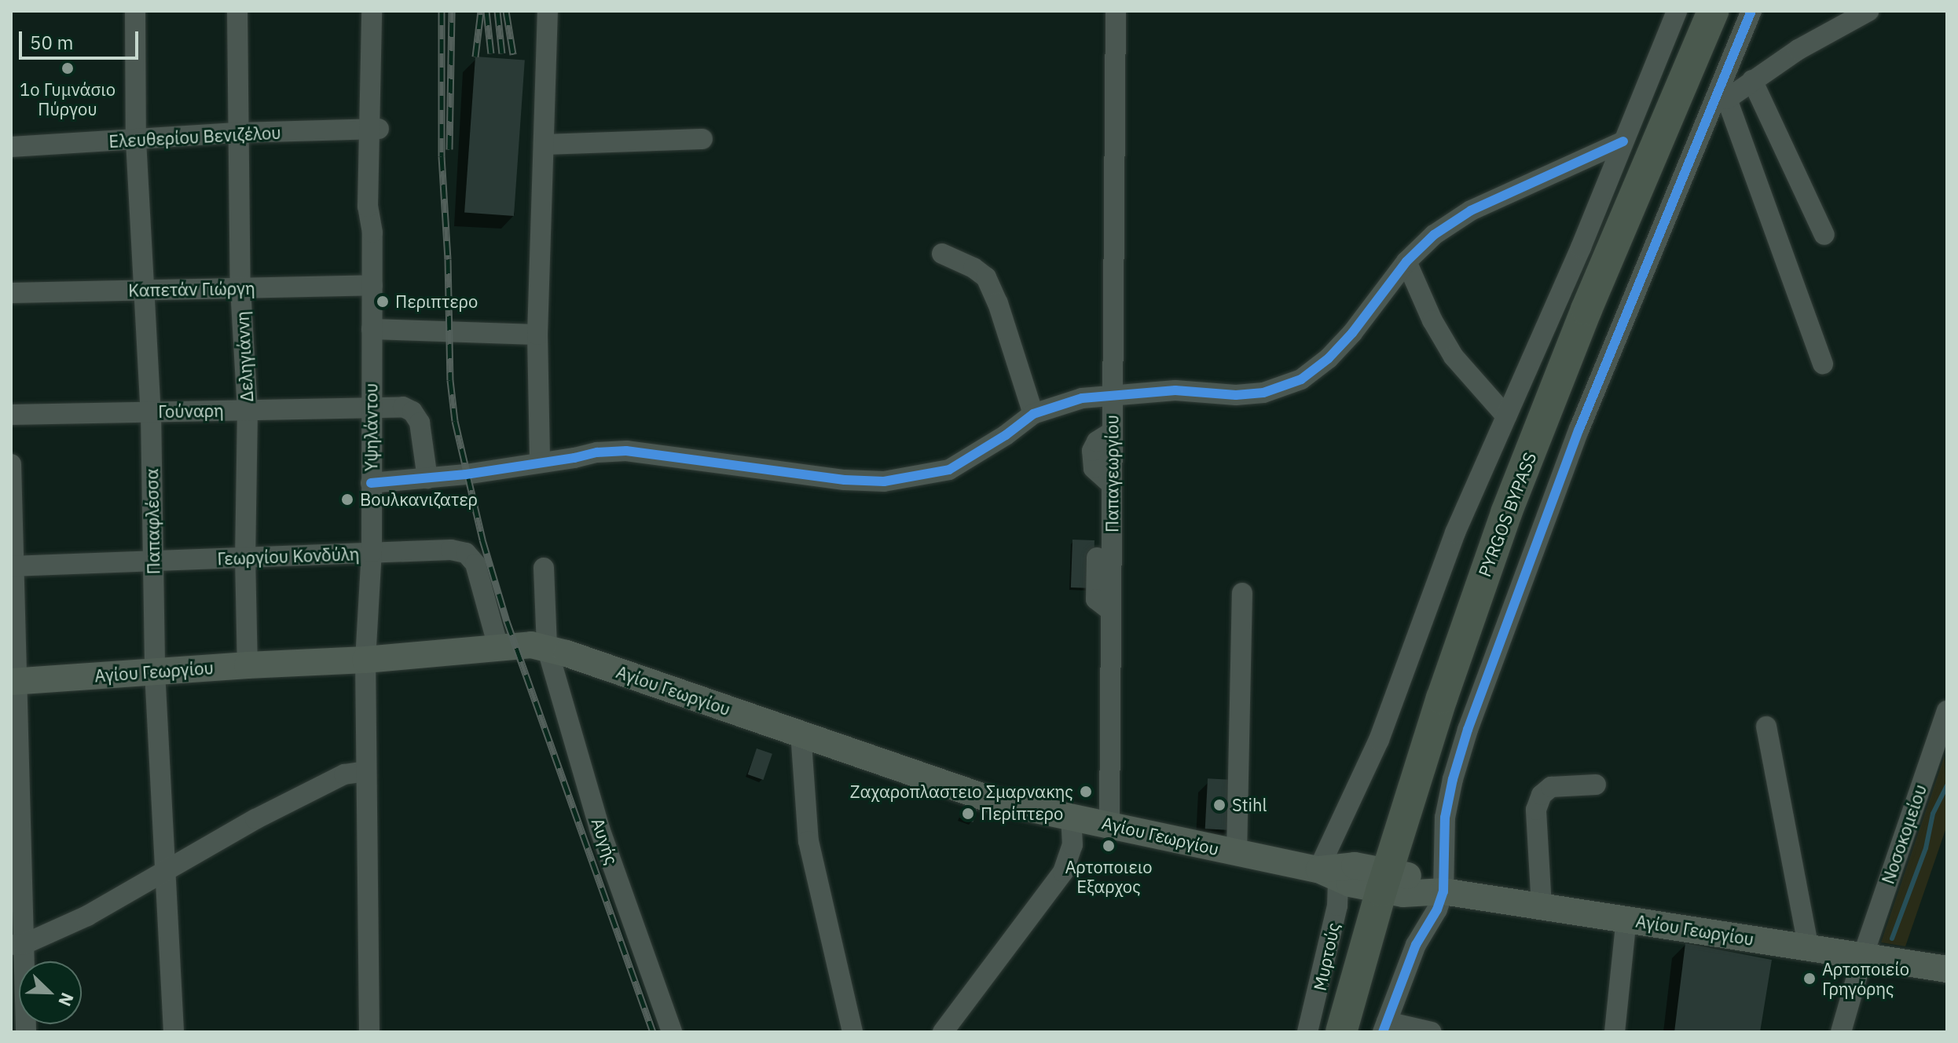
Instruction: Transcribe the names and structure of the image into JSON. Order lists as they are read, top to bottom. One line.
{"streets":{"highway":["PYRGOS BYPASS"],"main road":["Αγίου Γεωργίου"],"street":["Ελευθερίου Βενιζέλου","Καπετάν Γιώργη","Δεληγιάννη","Γούναρη","Υψηλάντου","Παπαγεωργίου","Παπαφλέσσα","Γεωργίου Κονδύλη","Νοσοκομείου","Αυγής","Μυρτούς"]},"crossings":[["Ελευθερίου Βενιζέλου","Δεληγιάννη"],["Ελευθερίου Βενιζέλου","Υψηλάντου"],["Ελευθερίου Βενιζέλου","Παπαφλέσσα"],["Καπετάν Γιώργη","Δεληγιάννη"],["Καπετάν Γιώργη","Υψηλάντου"],["Καπετάν Γιώργη","Παπαφλέσσα"],["Δεληγιάννη","Γούναρη"],["Δεληγιάννη","Γεωργίου Κονδύλη"],["Δεληγιάννη","Αγίου Γεωργίου"],["Γούναρη","Υψηλάντου"],["Γούναρη","Παπαφλέσσα"],["Υψηλάντου","Γεωργίου Κονδύλη"],["Υψηλάντου","Αγίου Γεωργίου"],["Παπαγεωργίου","Αγίου Γεωργίου"],["PYRGOS BYPASS","Αγίου Γεωργίου"],["Παπαφλέσσα","Γεωργίου Κονδύλη"],["Παπαφλέσσα","Αγίου Γεωργίου"],["Γεωργίου Κονδύλη","Αγίου Γεωργίου"],["Αγίου Γεωργίου","Νοσοκομείου"],["Αγίου Γεωργίου","Αυγής"],["Αγίου Γεωργίου","Μυρτούς"]],"places":["1ο Γυμνάσιο Πύργου","Περιπτερο","Βουλκανιζατερ","Ζαχαροπλαστειο Σμαρνακης","Stihl","Περίπτερο","Αρτοποιειο Εξαρχος","Αρτοποιείο Γρηγόρης"],"scale_bar":"50 m","north":"bottom right"}
